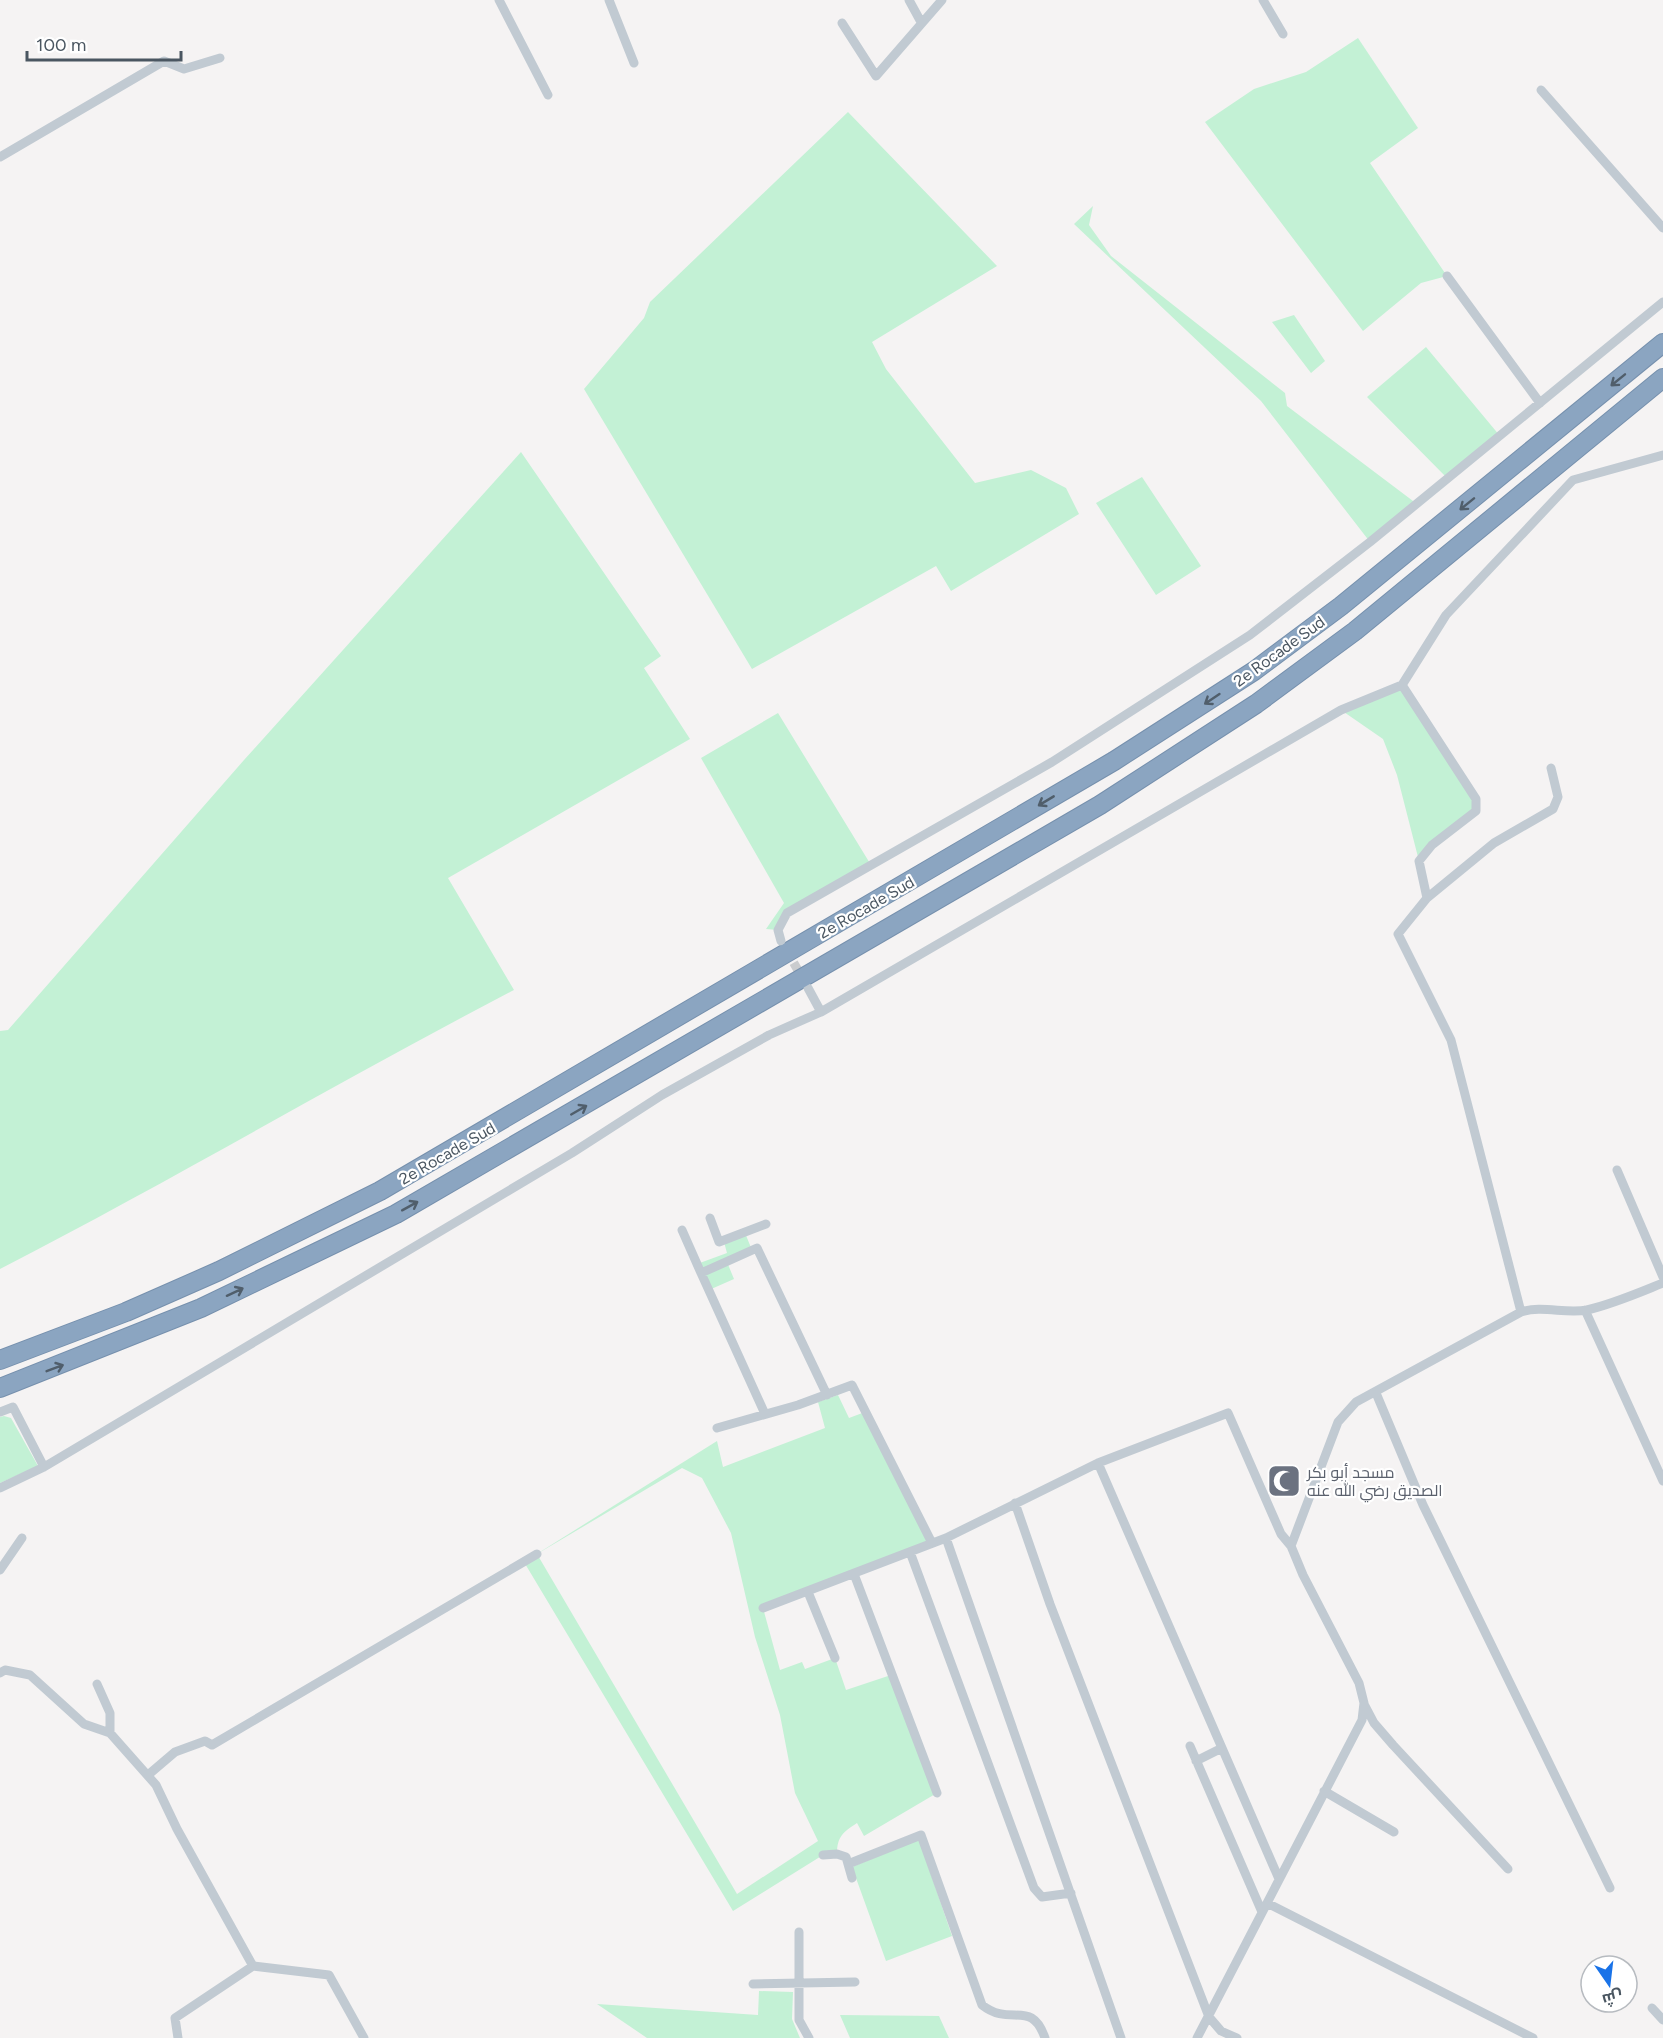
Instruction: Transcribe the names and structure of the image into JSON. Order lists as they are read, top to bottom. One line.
{"streets":{"highway":["2e Rocade Sud"]},"places":{"mosque":["مسجد أبو بكر الصديق رضي الله عنه"]},"scale_bar":"100 m","north":"bottom"}
